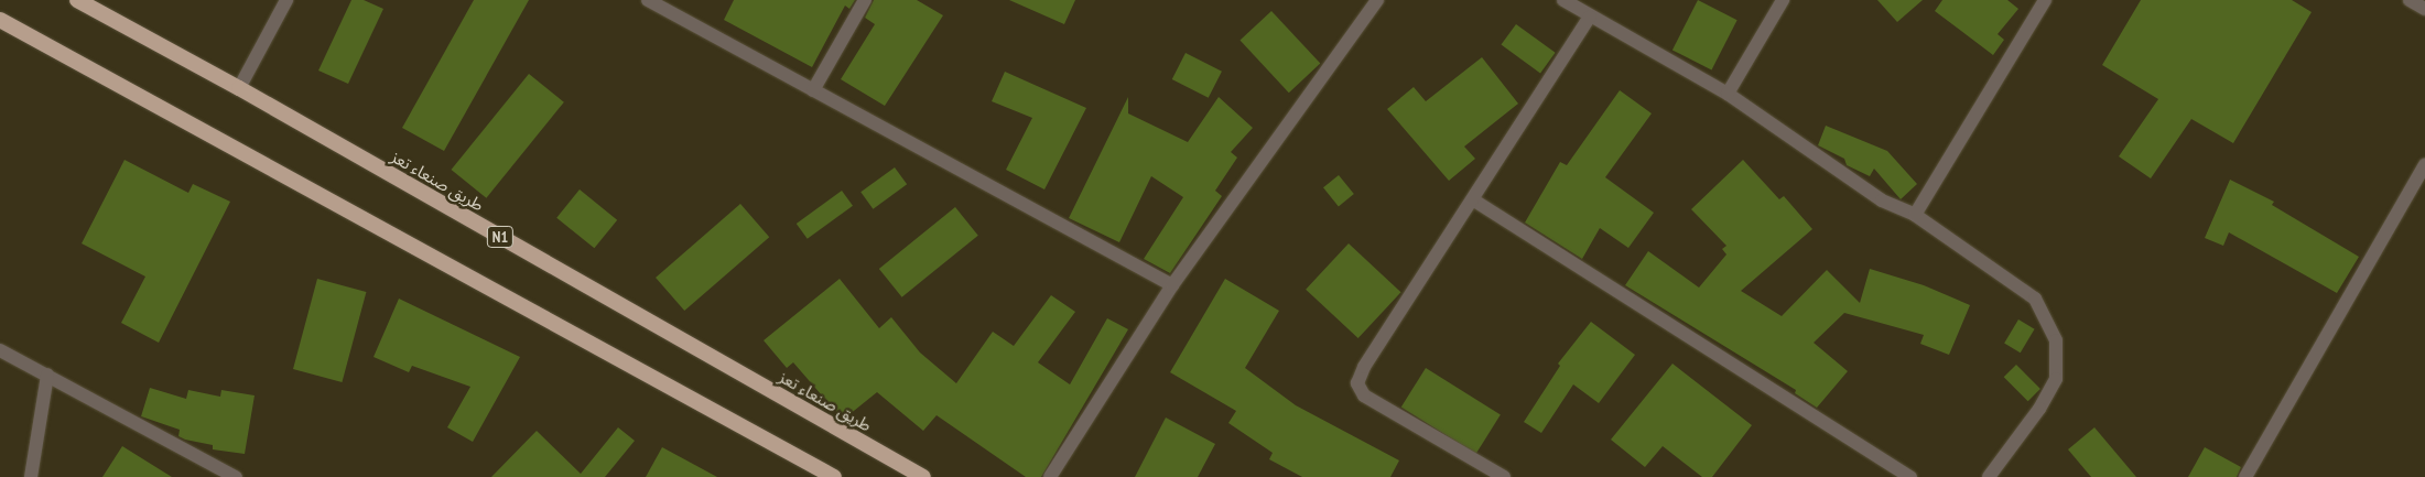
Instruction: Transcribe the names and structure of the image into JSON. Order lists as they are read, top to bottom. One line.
{"streets":{"highway":["طريق صنعاء تعز","N1"]}}
